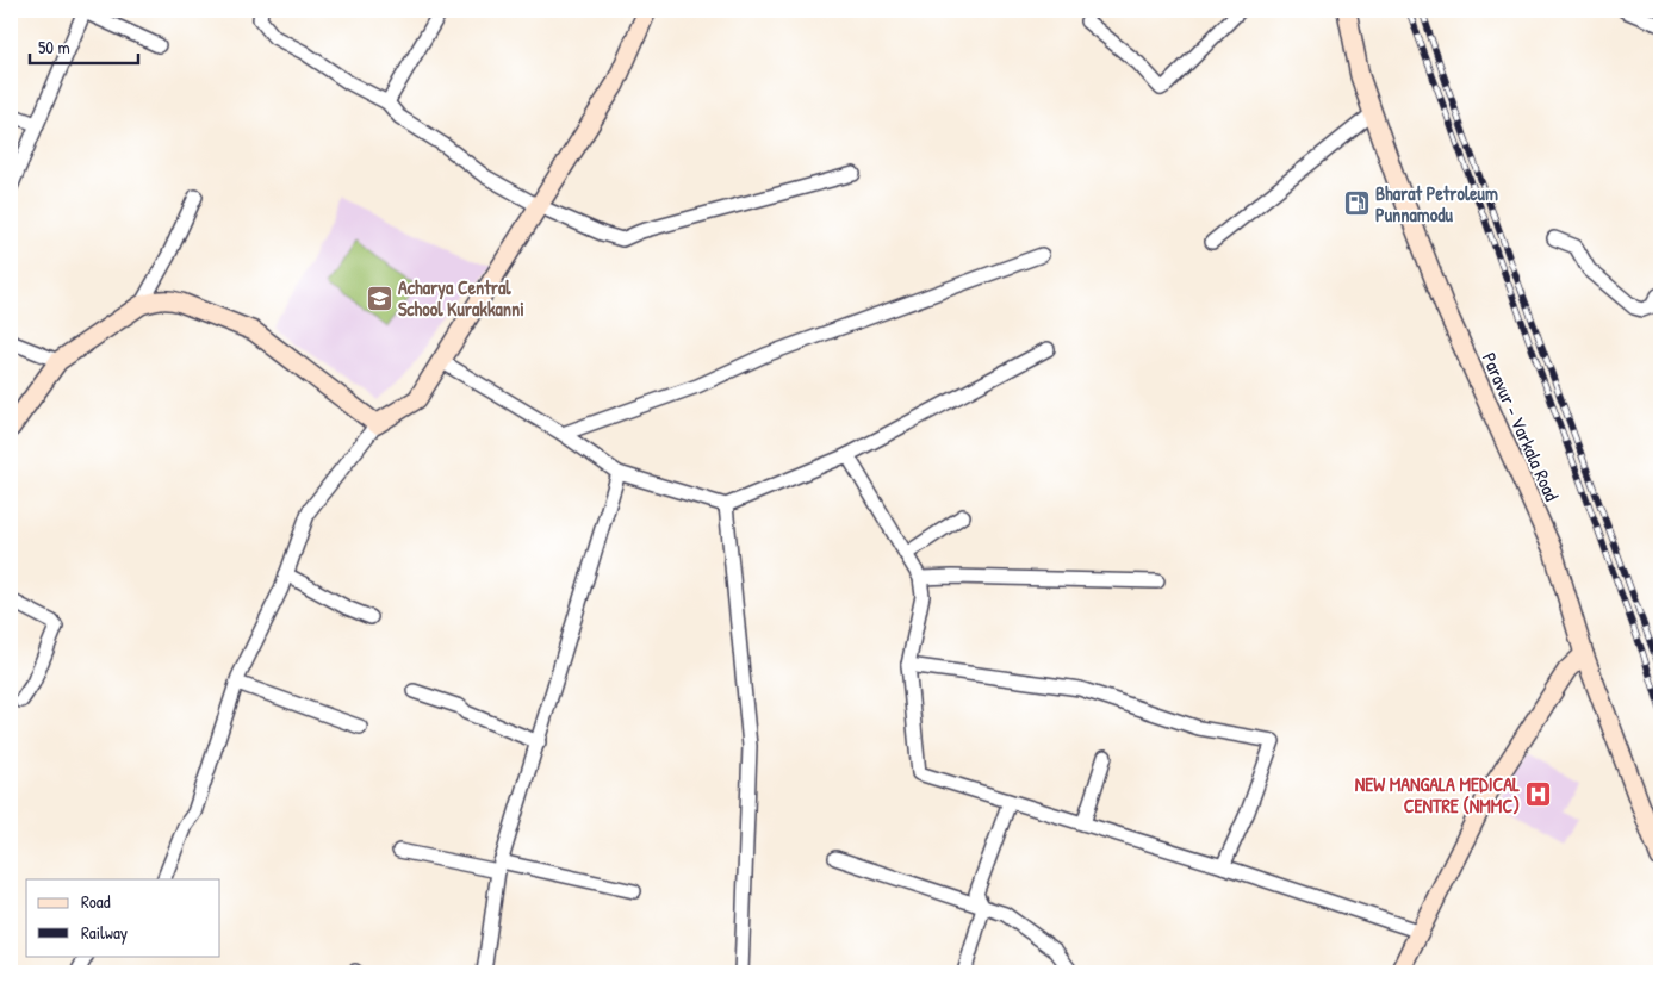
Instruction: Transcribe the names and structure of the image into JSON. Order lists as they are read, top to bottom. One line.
{"streets":{"main road":["Paravur - Varkala Road"]},"places":{"fuel station":["Bharat Petroleum Punnamodu"],"school or university":["Acharya Central School Kurakkanni"],"hospital":["NEW MANGALA MEDICAL CENTRE (NMMC)"]},"legend":["Road","Railway"],"scale_bar":"50 m"}
